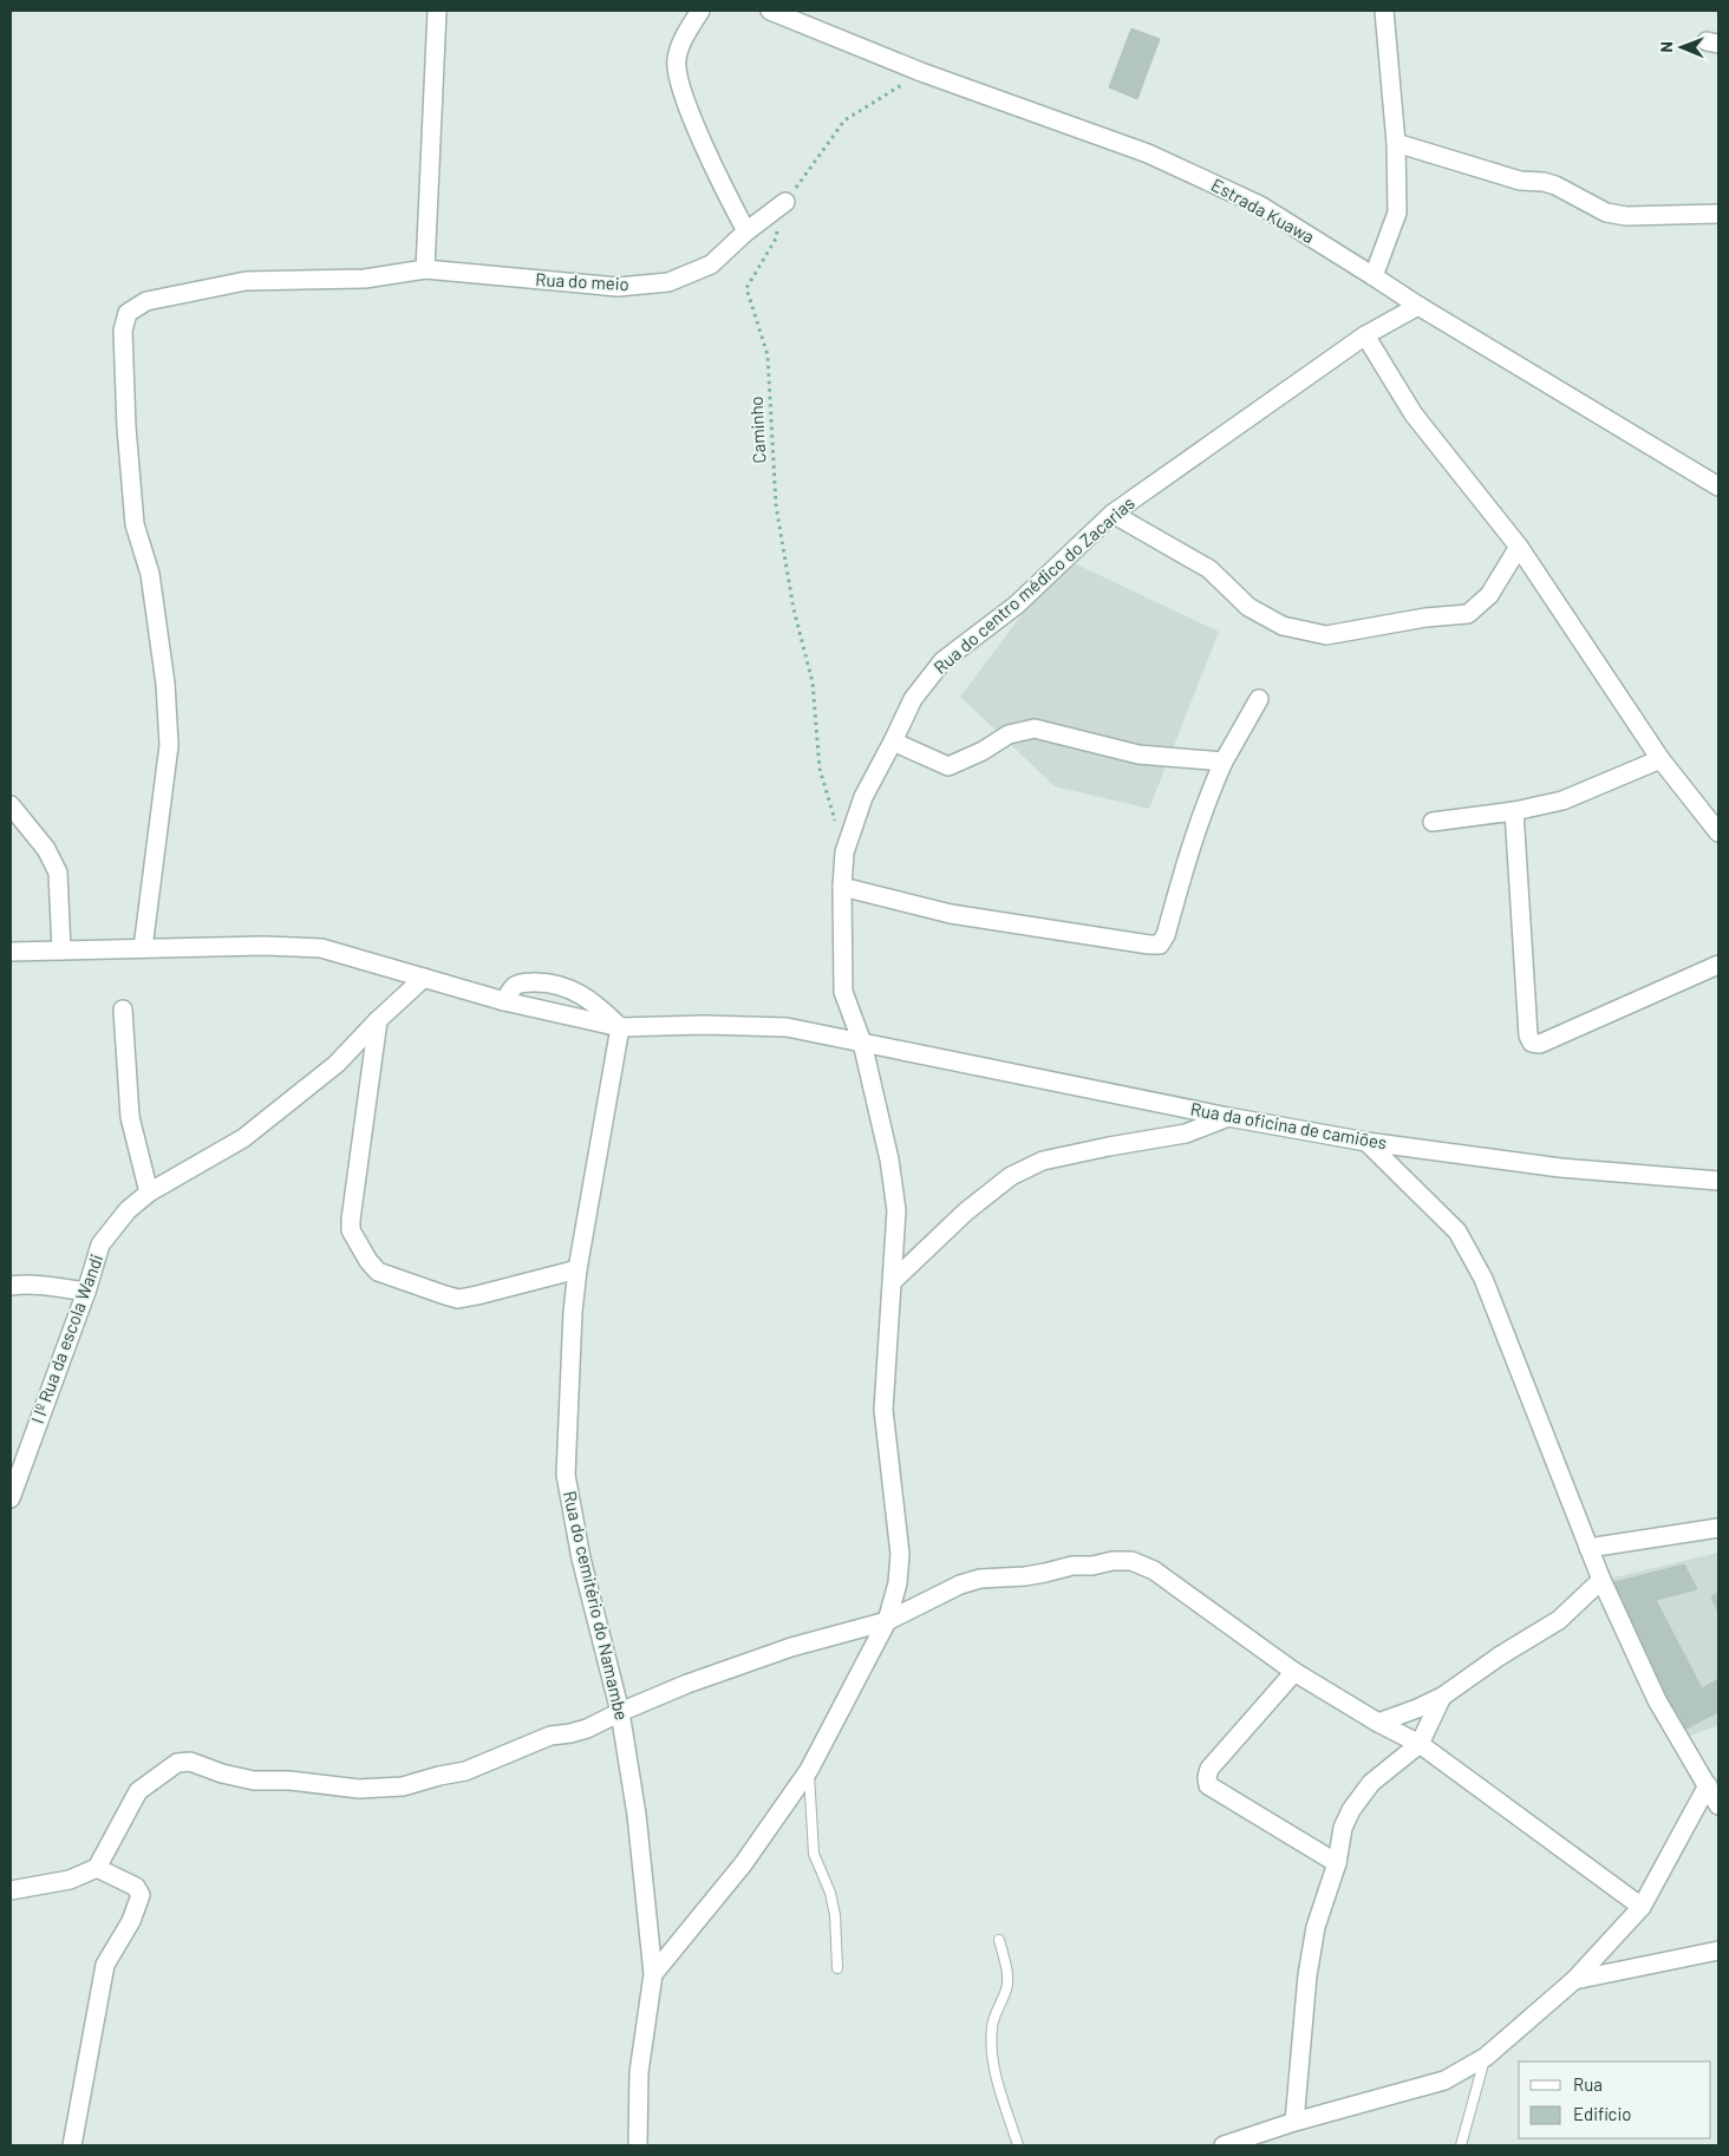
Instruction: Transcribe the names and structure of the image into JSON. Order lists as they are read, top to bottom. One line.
{"streets":{"street":["Estrada Kuawa","Rua do meio","Rua do centro médico do Zacarias","Rua da oficina de camiões","I Iº Rua da escola Wandi","Rua do cemitério do Namambe"],"path":["Caminho"]},"crossings":[["Estrada Kuawa","Caminho"],["Estrada Kuawa","Rua do centro médico do Zacarias"],["Rua do meio","Caminho"],["Rua do meio","Rua da oficina de camiões"],["Rua do centro médico do Zacarias","Rua da oficina de camiões"],["Rua do centro médico do Zacarias","Rua do cemitério do Namambe"],["Rua da oficina de camiões","I Iº Rua da escola Wandi"],["Rua da oficina de camiões","Rua do cemitério do Namambe"]],"legend":["Rua","Edifício"],"north":"left"}
